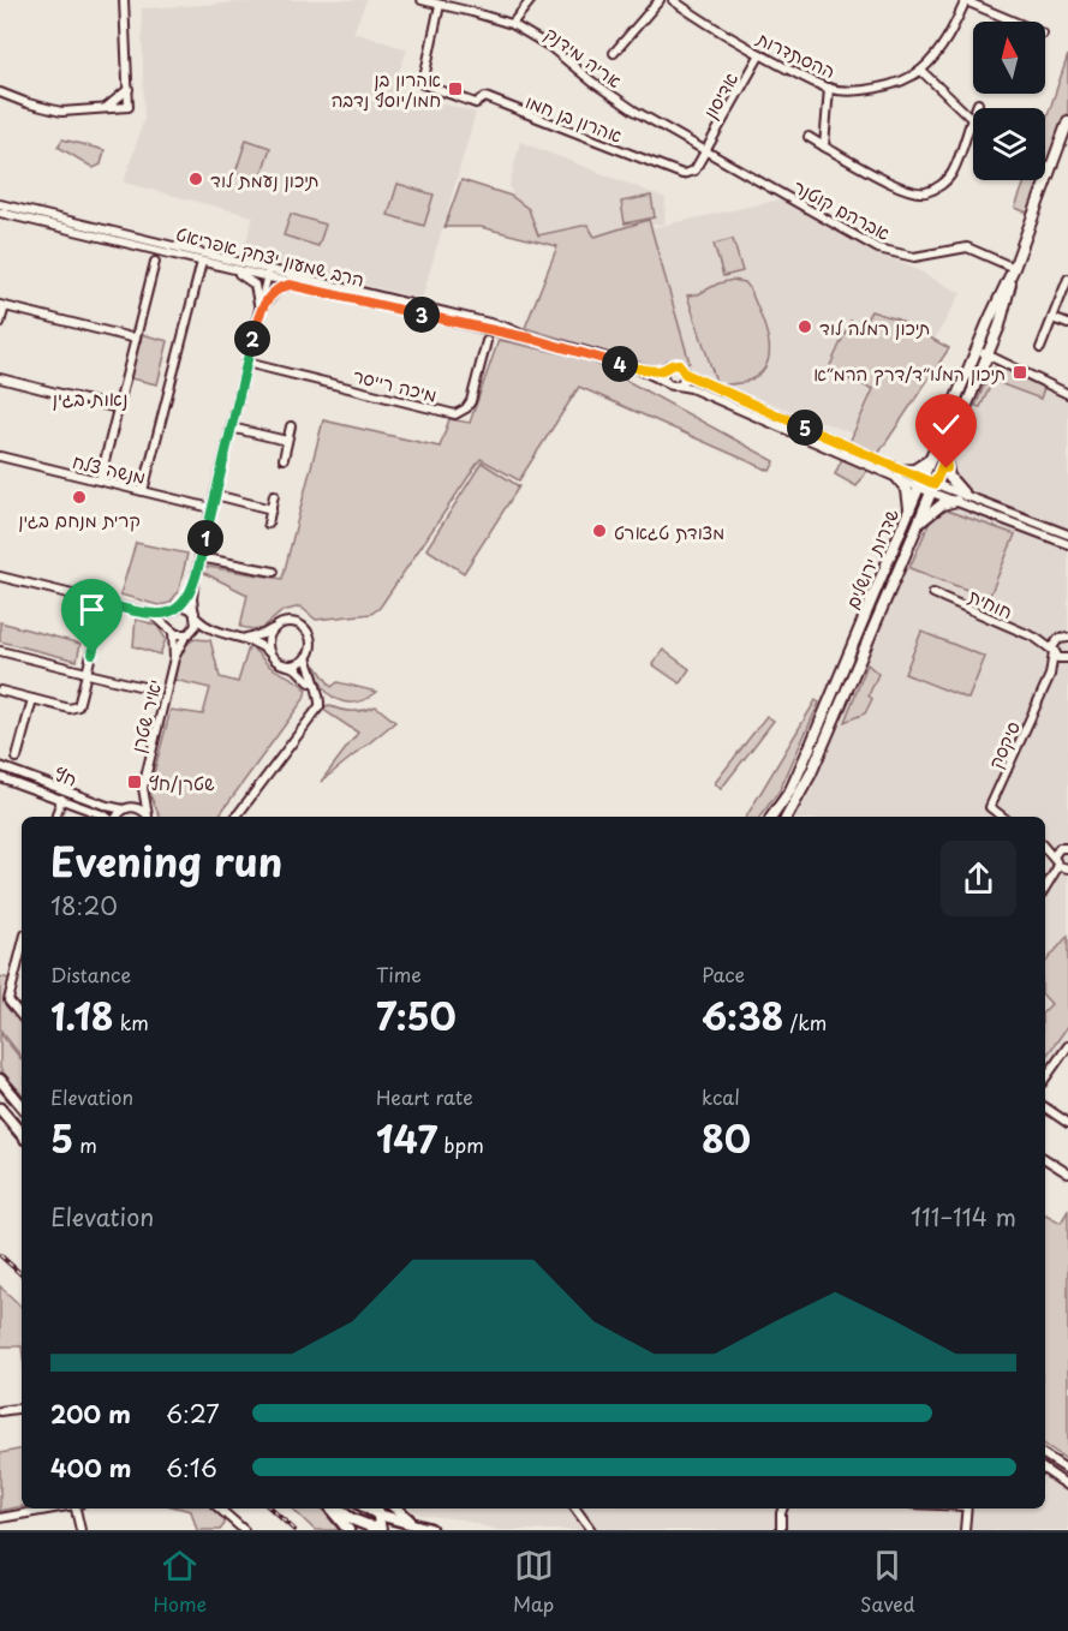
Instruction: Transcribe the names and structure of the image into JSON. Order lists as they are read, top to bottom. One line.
{"streets":{"main road":["שדרות ירושלים"],"street":["ההסתדרות","אריה מידנק","אדיסון","אהרון בן חמו","אברהם קוטנר","הרב שמעון יצחק אפריאט","מיכה רייסר","מנשה צלח","חוחית","יאיר שטרן","סיקסק","חץ"]},"crossings":[["ההסתדרות","אדיסון"],["אריה מידנק","אדיסון"],["אריה מידנק","אהרון בן חמו"],["אריה מידנק","אברהם קוטנר"],["אדיסון","אהרון בן חמו"],["אדיסון","אברהם קוטנר"],["אהרון בן חמו","אברהם קוטנר"],["אברהם קוטנר","שדרות ירושלים"],["חוחית","סיקסק"],["יאיר שטרן","חץ"]],"districts":["נאות בגין"],"places":{"transit":["אהרון בן חמו/יוסף נדבה","תיכון רמלו״ד/דרך הרמ״א","שטרן/חץ"],"other":["תיכון נעמת לוד","תיכון רמלה לוד","קרית מנחם בגין","מצודת טגארט"]},"north":"top","page":{"pins":["3","2","4","5","1"],"heading":["Evening run","18:20"],"stats":[["Distance","1.18 km"],["Time","7:50"],["Pace","6:38 /km"],["Elevation","5 m"],["Heart rate","147 bpm"],["kcal","80"]],"chart":["Elevation","111–114 m"],"list":[{"name":"200 m","note":"6:27"},{"name":"400 m","note":"6:16"}],"tabs":["Home","Map","Saved"]}}
